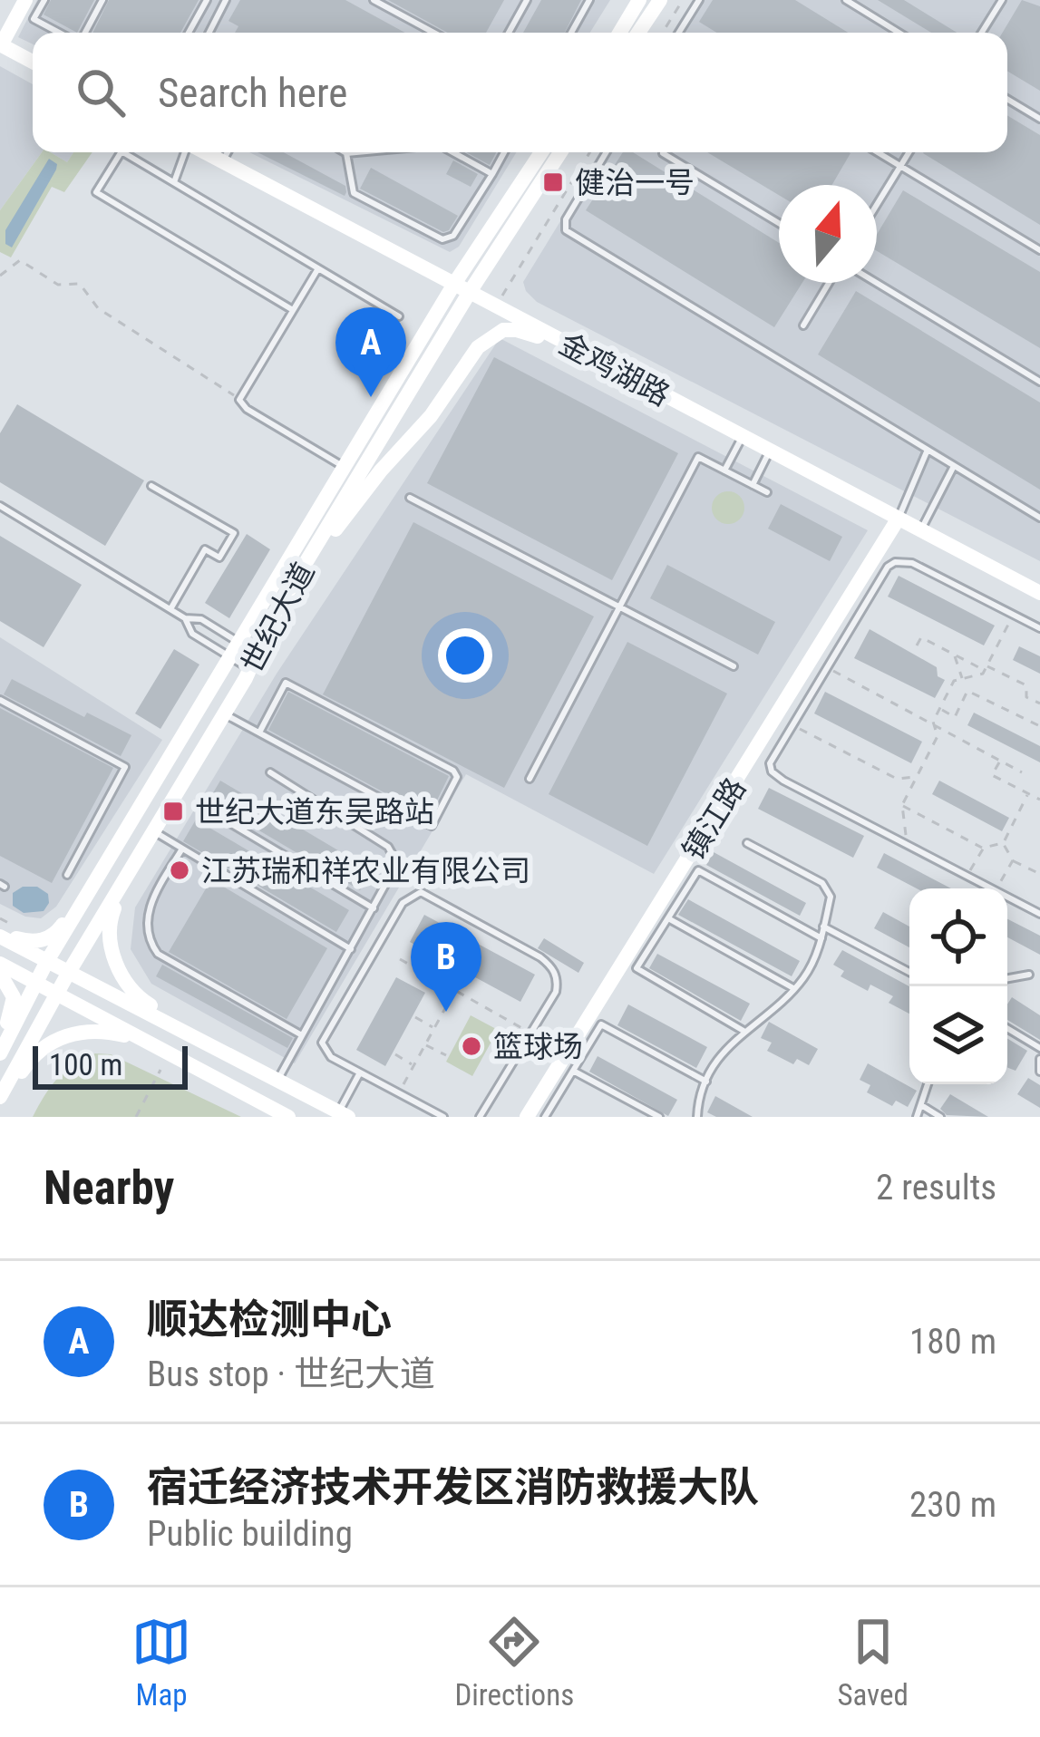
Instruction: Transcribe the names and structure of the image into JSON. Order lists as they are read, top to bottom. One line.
{"streets":{"street":["金鸡湖路","世纪大道","镇江路"]},"crossings":[["金鸡湖路","世纪大道"],["金鸡湖路","镇江路"]],"places":{"transit":["健治一号","世纪大道东吴路站"],"other":["江苏瑞和祥农业有限公司","篮球场"]},"scale_bar":"100 m","north":"top","page":{"search":"Search here","pins":["A","B"],"scale":"100 m","heading":["Nearby","2 results"],"list":[{"mark":"A","name":"顺达检测中心","note":"Bus stop · 世纪大道","value":"180 m"},{"mark":"B","name":"宿迁经济技术开发区消防救援大队","note":"Public building","value":"230 m"}],"nav":["Map","Directions","Saved"]}}
